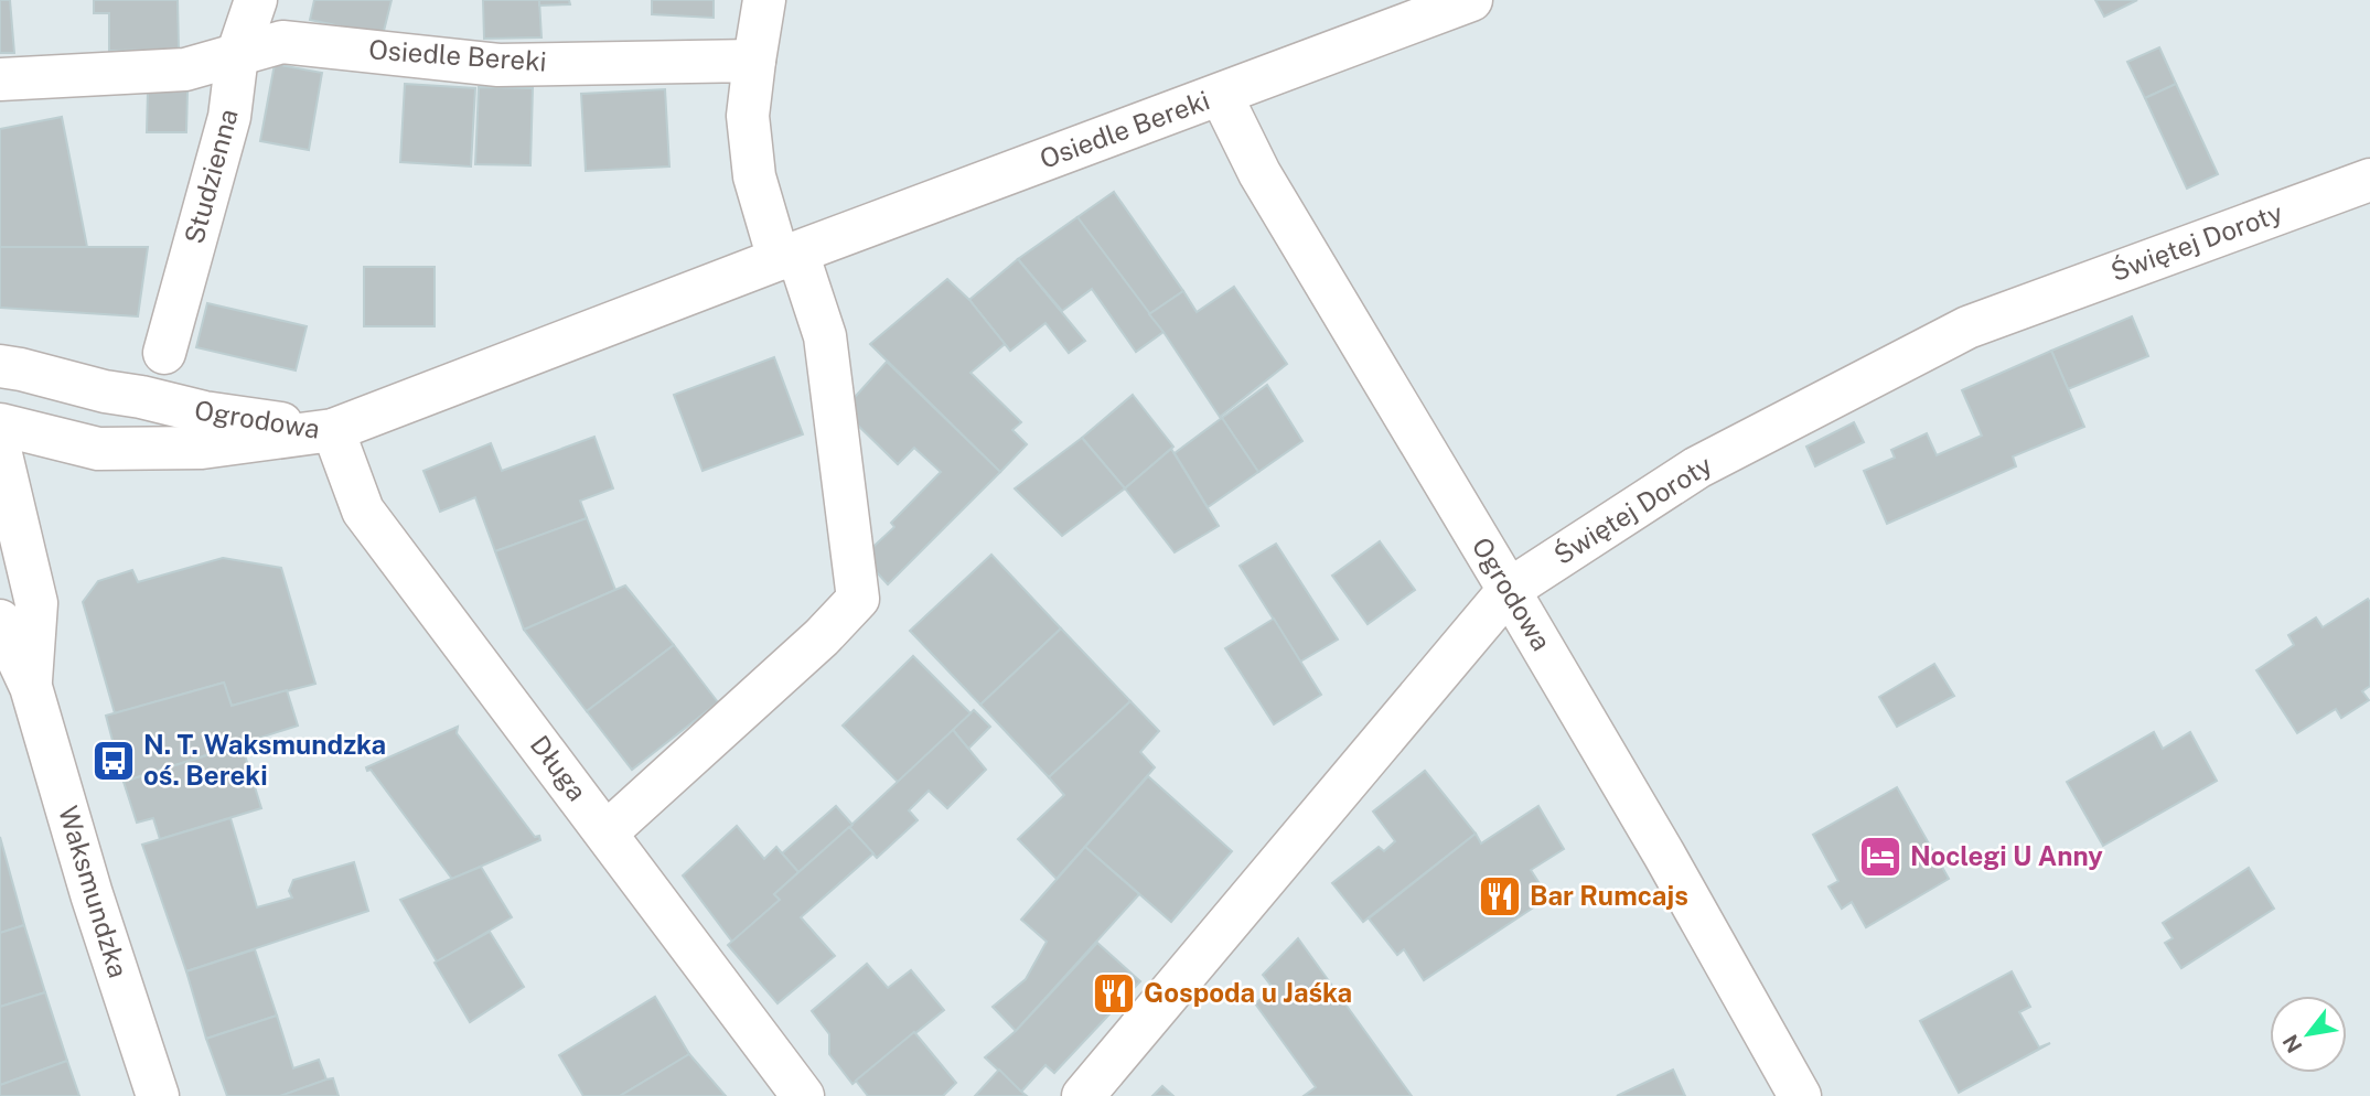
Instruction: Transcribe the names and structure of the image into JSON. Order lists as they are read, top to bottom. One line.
{"streets":{"street":["Osiedle Bereki","Studzienna","Świętej Doroty","Ogrodowa","Długa","Waksmundzka"]},"crossings":[["Osiedle Bereki","Studzienna"],["Osiedle Bereki","Ogrodowa"],["Osiedle Bereki","Długa"],["Świętej Doroty","Ogrodowa"],["Ogrodowa","Długa"]],"places":{"bus stop":["N. T. Waksmundzka oś. Bereki"],"hotel":["Noclegi U Anny"],"restaurant":["Bar Rumcajs","Gospoda u Jaśka"]},"north":"bottom left"}
